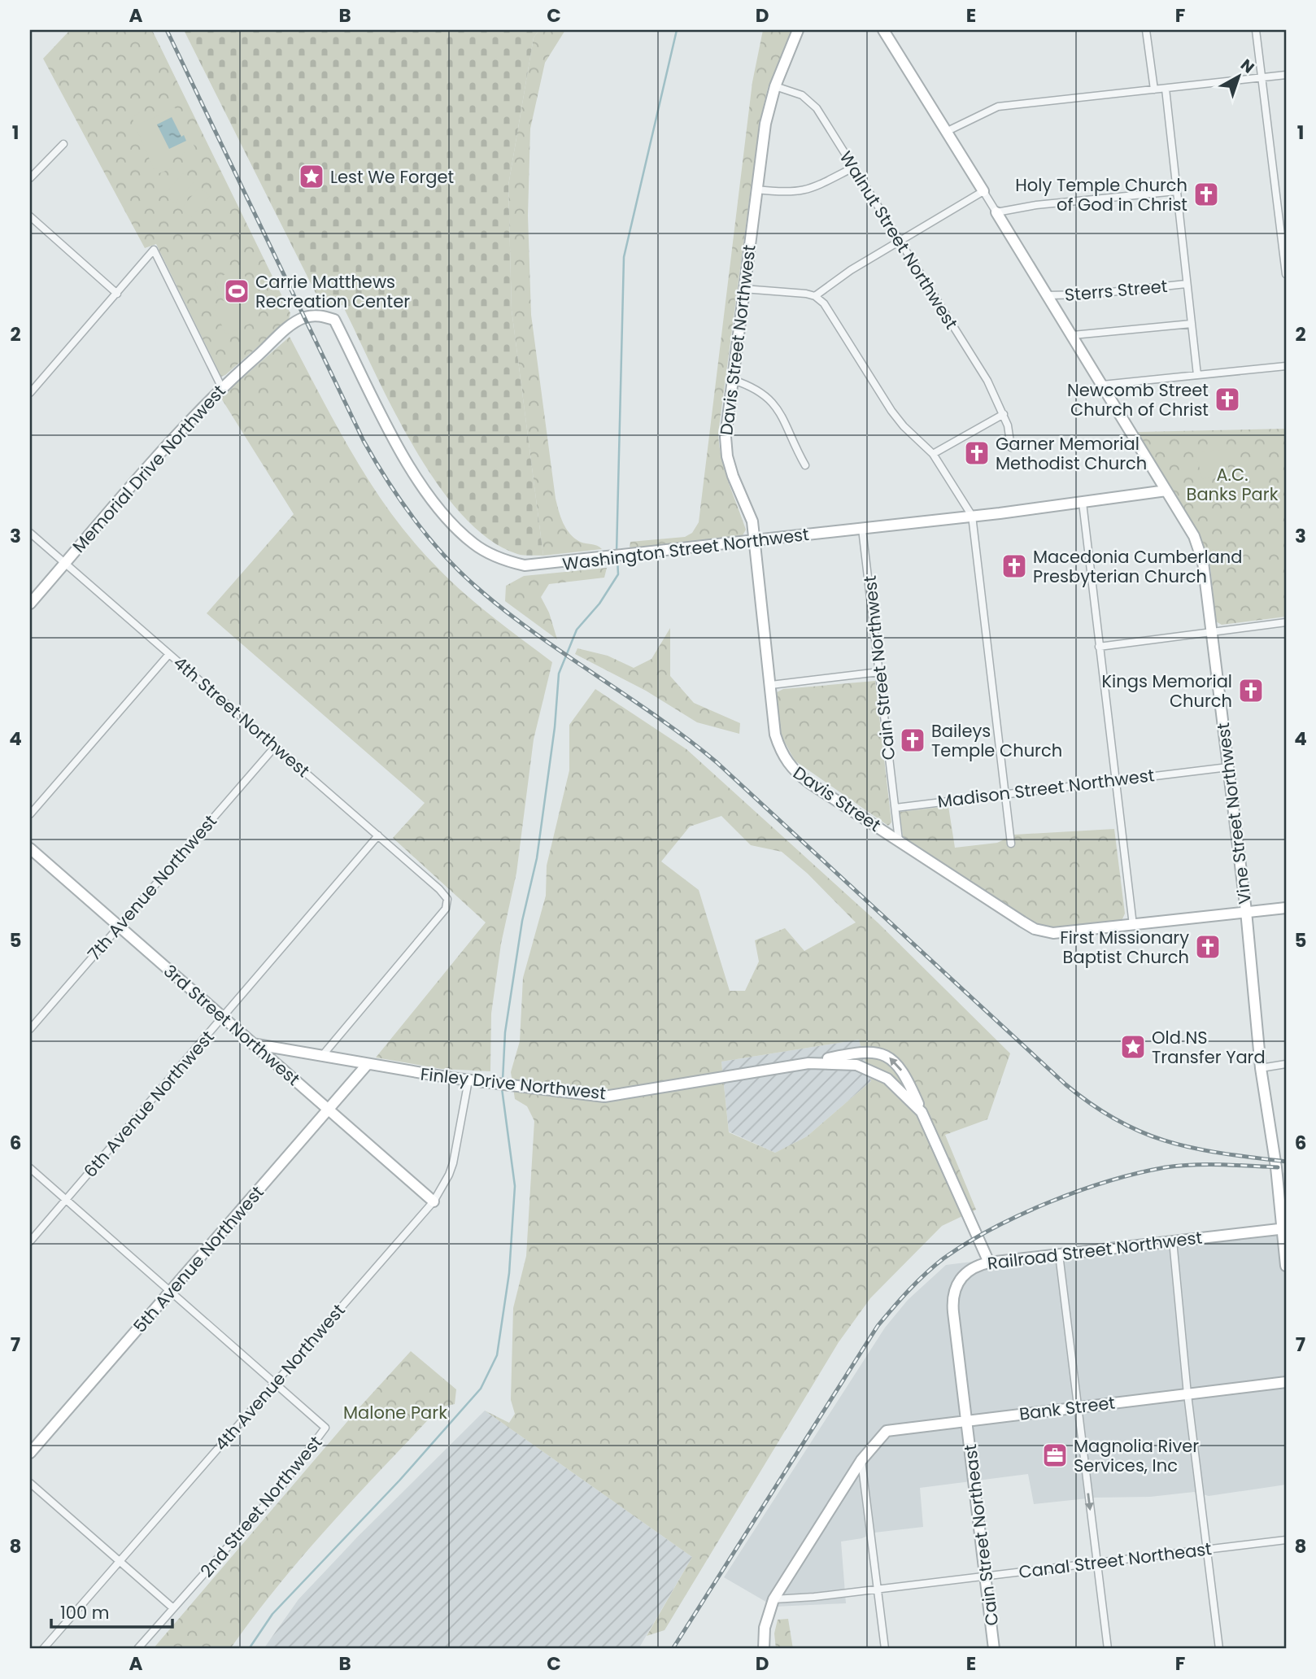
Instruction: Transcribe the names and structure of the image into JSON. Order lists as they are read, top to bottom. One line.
{"streets":{"street":["Walnut Street Northwest","Sterrs Street","Davis Street Northwest","Memorial Drive Northwest","Washington Street Northwest","Cain Street Northwest","4th Street Northwest","Madison Street Northwest","Davis Street","Vine Street Northwest","7th Avenue Northwest","3rd Street Northwest","Finley Drive Northwest","6th Avenue Northwest","Railroad Street Northwest","5th Avenue Northwest","4th Avenue Northwest","Bank Street","2nd Street Northwest","Cain Street Northeast","Canal Street Northeast"]},"crossings":[["Walnut Street Northwest","Davis Street Northwest"],["Sterrs Street","Vine Street Northwest"],["Davis Street Northwest","Washington Street Northwest"],["Davis Street Northwest","Davis Street"],["Memorial Drive Northwest","Washington Street Northwest"],["Memorial Drive Northwest","4th Street Northwest"],["Washington Street Northwest","Cain Street Northwest"],["Washington Street Northwest","Vine Street Northwest"],["Cain Street Northwest","Madison Street Northwest"],["4th Street Northwest","7th Avenue Northwest"],["4th Street Northwest","Finley Drive Northwest"],["4th Street Northwest","6th Avenue Northwest"],["Madison Street Northwest","Vine Street Northwest"],["Davis Street","Vine Street Northwest"],["Vine Street Northwest","Railroad Street Northwest"],["7th Avenue Northwest","3rd Street Northwest"],["3rd Street Northwest","Finley Drive Northwest"],["3rd Street Northwest","6th Avenue Northwest"],["3rd Street Northwest","5th Avenue Northwest"],["3rd Street Northwest","4th Avenue Northwest"],["Finley Drive Northwest","Railroad Street Northwest"],["Finley Drive Northwest","5th Avenue Northwest"],["Finley Drive Northwest","4th Avenue Northwest"],["6th Avenue Northwest","2nd Street Northwest"],["Railroad Street Northwest","Bank Street"],["Railroad Street Northwest","Cain Street Northeast"],["5th Avenue Northwest","2nd Street Northwest"],["4th Avenue Northwest","2nd Street Northwest"],["Bank Street","Cain Street Northeast"],["Bank Street","Canal Street Northeast"],["Cain Street Northeast","Canal Street Northeast"]],"parks":["A.C. Banks Park","Malone Park"],"places":{"place":["Lest We Forget","Old NS Transfer Yard"],"church":["Holy Temple Church of God in Christ","Newcomb Street Church of Christ","Garner Memorial Methodist Church","Macedonia Cumberland Presbyterian Church","Kings Memorial Church","Baileys Temple Church","First Missionary Baptist Church"],"sports":["Carrie Matthews Recreation Center"],"office":["Magnolia River Services, Inc"]},"scale_bar":"100 m","north":"top right","grid":{"columns":["A","B","C","D","E","F"],"rows":["1","2","3","4","5","6","7","8"]}}
